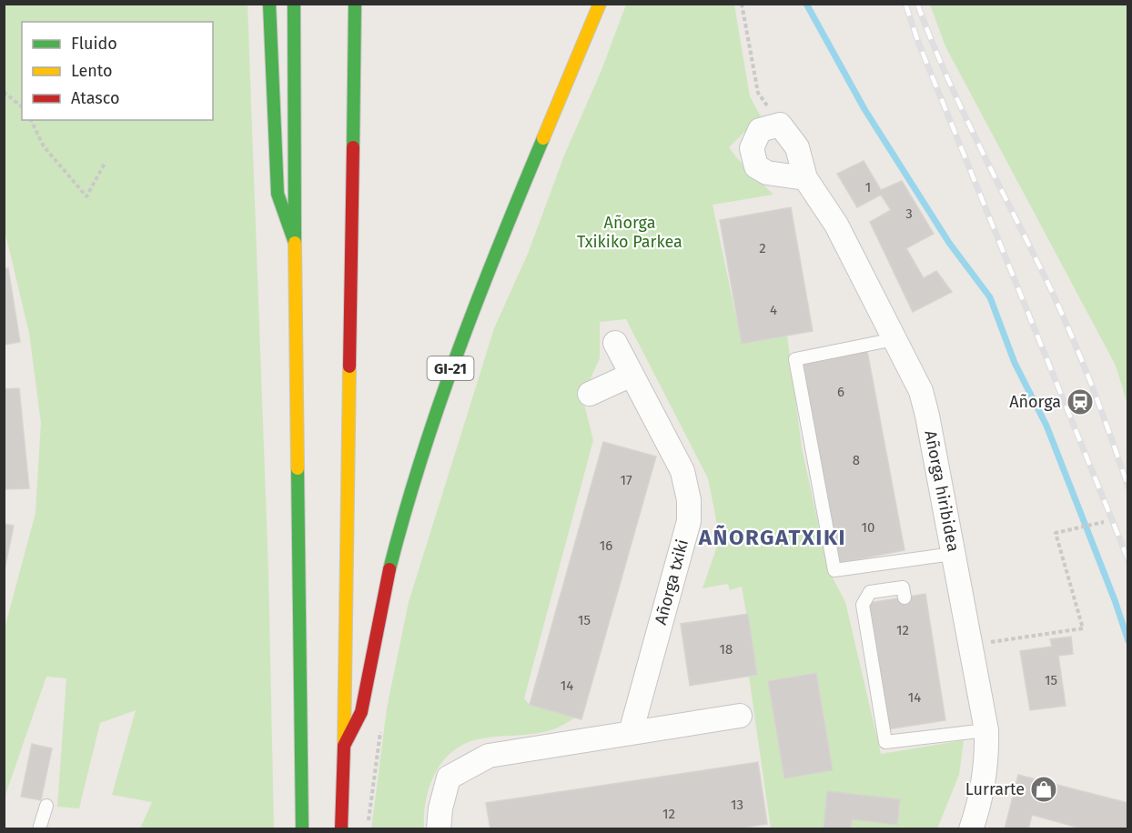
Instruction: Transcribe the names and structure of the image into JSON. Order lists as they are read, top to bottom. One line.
{"streets":{"main road":["GI-21"],"street":["Añorga hiribidea","Añorga txiki"]},"districts":["AÑORGATXIKI"],"parks":["Añorga Txikiko Parkea"],"places":{"station":["Añorga"],"shop":["Lurrarte"]},"house_numbers":["1","3","2","4","6","8","17","10","16","15","12","18","15","14","14","13","12"],"legend":["Fluido","Lento","Atasco"]}
